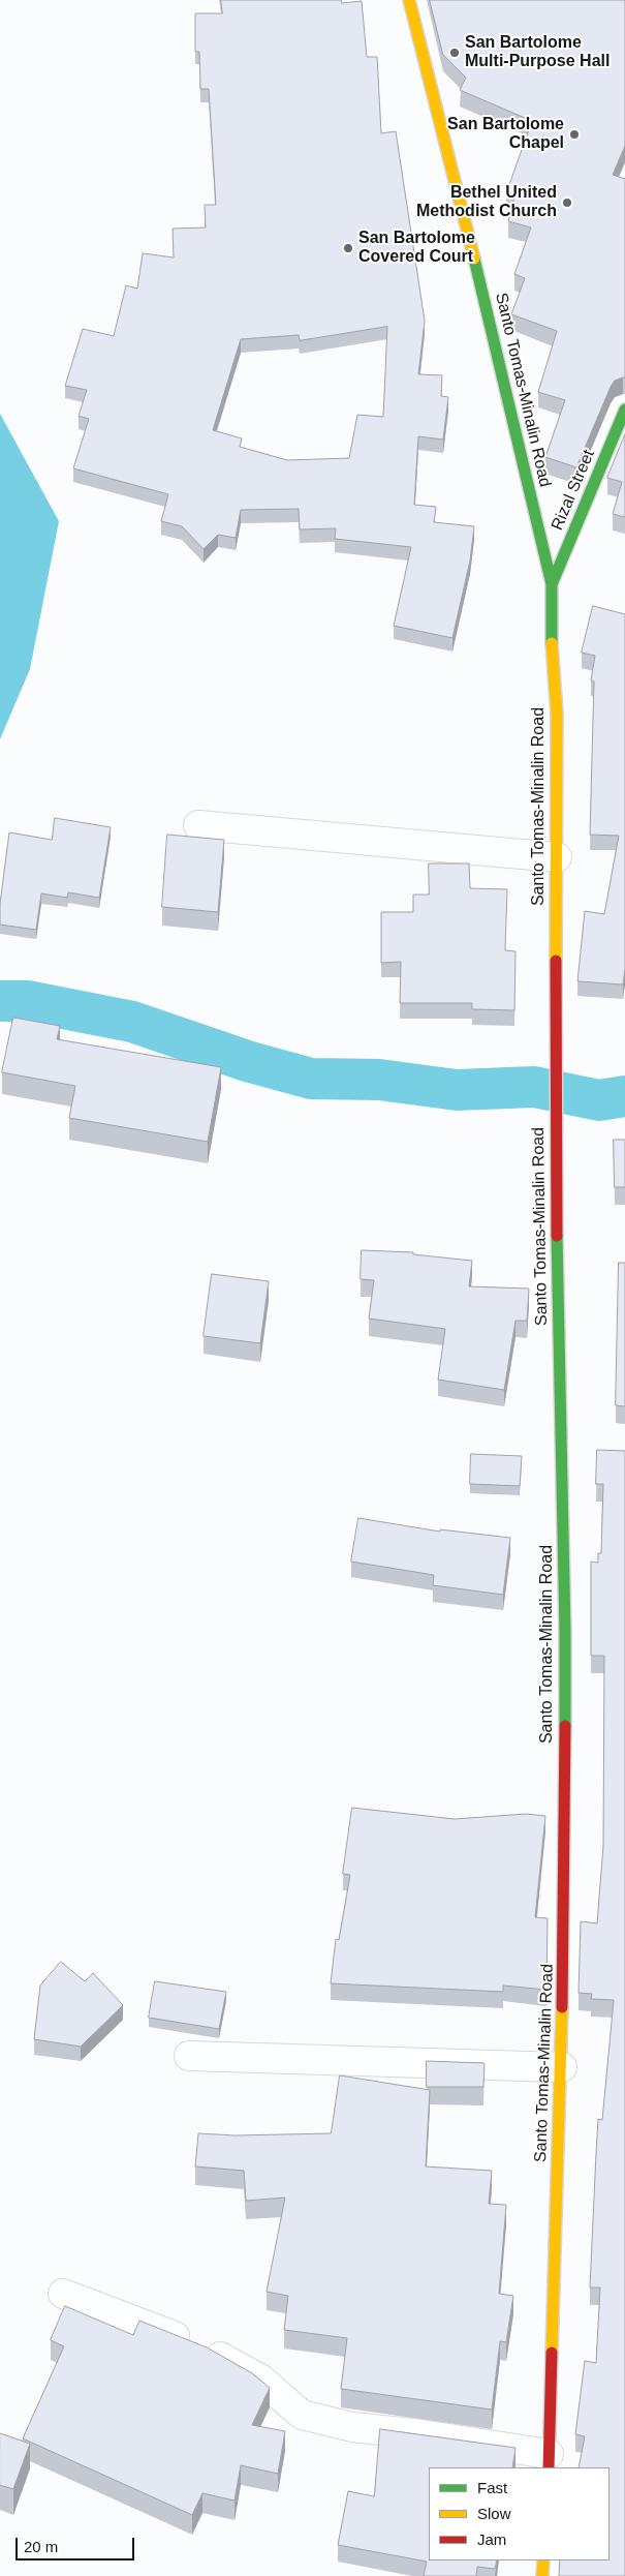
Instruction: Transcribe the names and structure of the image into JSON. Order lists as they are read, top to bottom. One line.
{"streets":{"main road":["Santo Tomas-Minalin Road","Rizal Street"]},"crossings":[["Santo Tomas-Minalin Road","Rizal Street"]],"places":["San Bartolome Multi-Purpose Hall","San Bartolome Chapel","Bethel United Methodist Church","San Bartolome Covered Court"],"legend":["Fast","Slow","Jam"],"scale_bar":"20 m"}
